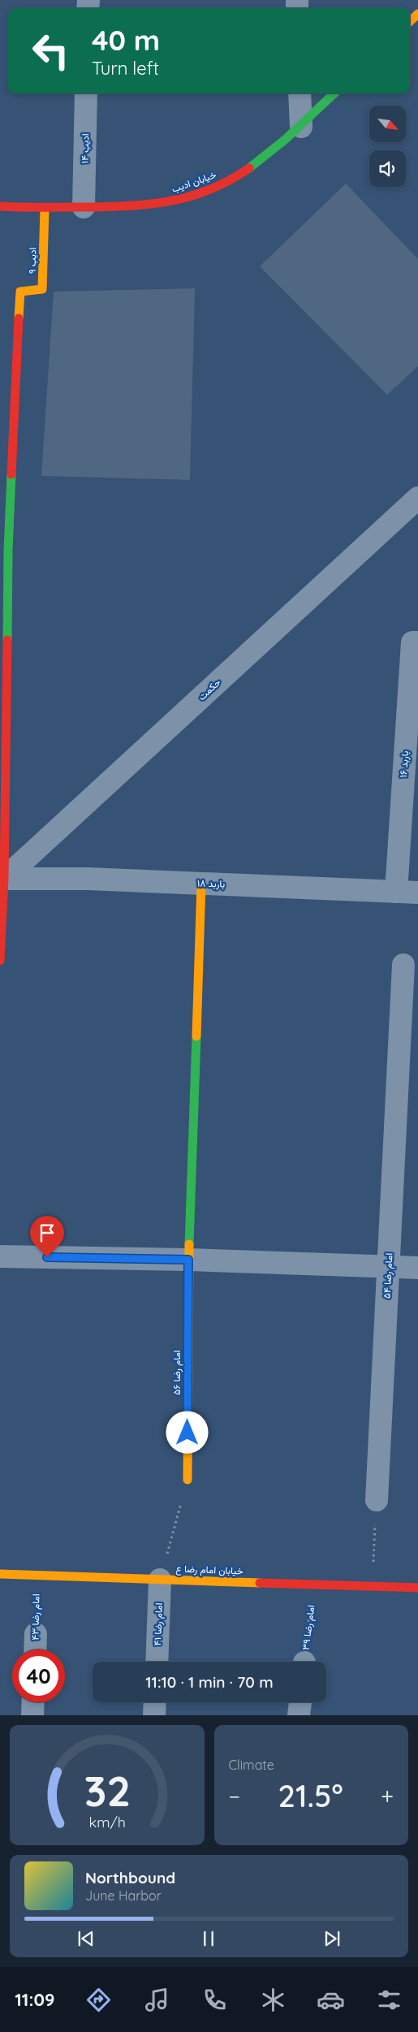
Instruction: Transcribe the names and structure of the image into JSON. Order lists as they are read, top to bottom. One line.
{"streets":{"street":["ادیب ۱۴","خیابان ادیب","ادیب ۹","حکمت","باربد ۱۶","باربد ۱۸","امام رضا ۵۴","امام رضا ۵۶","خیابان امام رضا ع","امام رضا ۴۳","امام رضا ۴۱"],"path":["امام رضا ۳۹"]},"crossings":[["ادیب ۱۴","خیابان ادیب"],["خیابان ادیب","ادیب ۹"],["ادیب ۹","حکمت"],["ادیب ۹","باربد ۱۸"],["حکمت","باربد ۱۸"],["باربد ۱۶","باربد ۱۸"],["باربد ۱۸","امام رضا ۵۶"],["خیابان امام رضا ع","امام رضا ۴۱"],["خیابان امام رضا ع","امام رضا ۳۹"]],"north":"bottom right","page":{"turn":["40 m","Turn left"],"limit":"40","trip":"11:10 · 1 min · 70 m","tile":"Climate","heat":["−","21.5°","+"],"song":["Northbound","June Harbor"],"tabs":"11:09","gauge":["32","km/h"]}}
